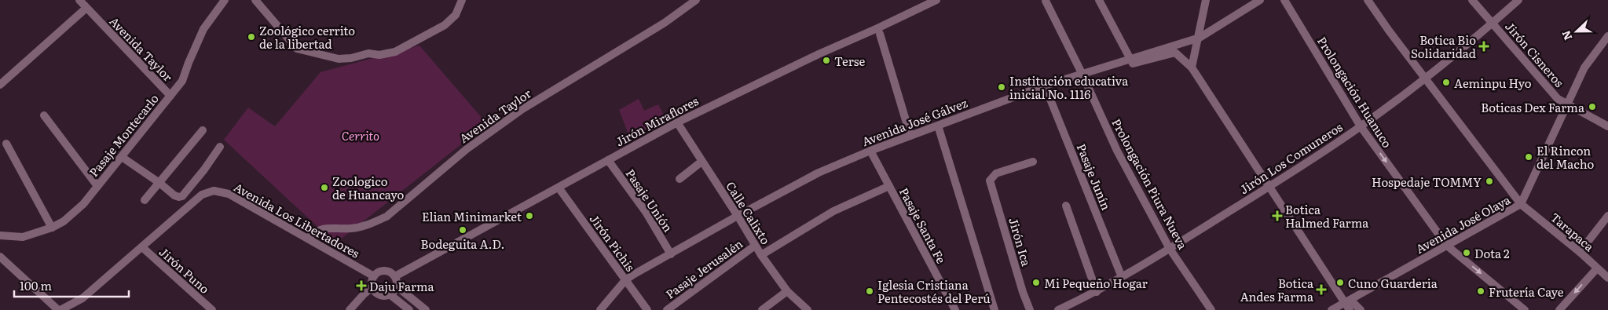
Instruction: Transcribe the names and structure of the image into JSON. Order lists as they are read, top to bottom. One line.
{"streets":{"street":["Avenida Taylor","Jirón Cisneros","Prolongación Huanuco","Jirón Miraflores","Avenida José Gálvez","Pasaje Montecarlo","Jirón Los Comuneros","Pasaje Junín","Prolongación Piura Nueva","Pasaje Unión","Calle Calixto","Avenida Los Libertadores","Avenida José Olaya","Pasaje Santa Fe","Tarapaca","Jirón Ica","Jirón Pichis","Pasaje Jerusalén","Jirón Puno"]},"crossings":[["Avenida Taylor","Pasaje Montecarlo"],["Avenida Taylor","Avenida Los Libertadores"],["Jirón Cisneros","Jirón Los Comuneros"],["Jirón Cisneros","Avenida José Olaya"],["Prolongación Huanuco","Jirón Los Comuneros"],["Prolongación Huanuco","Avenida José Olaya"],["Jirón Miraflores","Pasaje Unión"],["Jirón Miraflores","Calle Calixto"],["Jirón Miraflores","Avenida Los Libertadores"],["Jirón Miraflores","Jirón Pichis"],["Avenida José Gálvez","Pasaje Junín"],["Avenida José Gálvez","Prolongación Piura Nueva"],["Avenida José Gálvez","Pasaje Unión"],["Avenida José Gálvez","Calle Calixto"],["Avenida José Gálvez","Pasaje Santa Fe"],["Avenida José Gálvez","Jirón Pichis"],["Jirón Los Comuneros","Pasaje Junín"],["Jirón Los Comuneros","Prolongación Piura Nueva"],["Jirón Los Comuneros","Tarapaca"],["Calle Calixto","Pasaje Jerusalén"],["Avenida Los Libertadores","Jirón Puno"],["Avenida José Olaya","Tarapaca"]],"one_way":["Prolongación Huanuco"],"parks":["Cerrito"],"places":{"other":["Zoológico cerrito de la libertad","Terse","Aeminpu Hyo","Institución educativa inicial No. 1116","Boticas Dex Farma","El Rincon del Macho","Hospedaje TOMMY","Zoologico de Huancayo","Elian Minimarket","Bodeguita A.D.","Dota 2","Mi Pequeño Hogar","Cuno Guarderia","Iglesia Cristiana Pentecostés del Perú","Frutería Caye"],"health":["Botica Bio Solidaridad","Botica Halmed Farma","Daju Farma","Botica Andes Farma"]},"scale_bar":"100 m","north":"left"}
